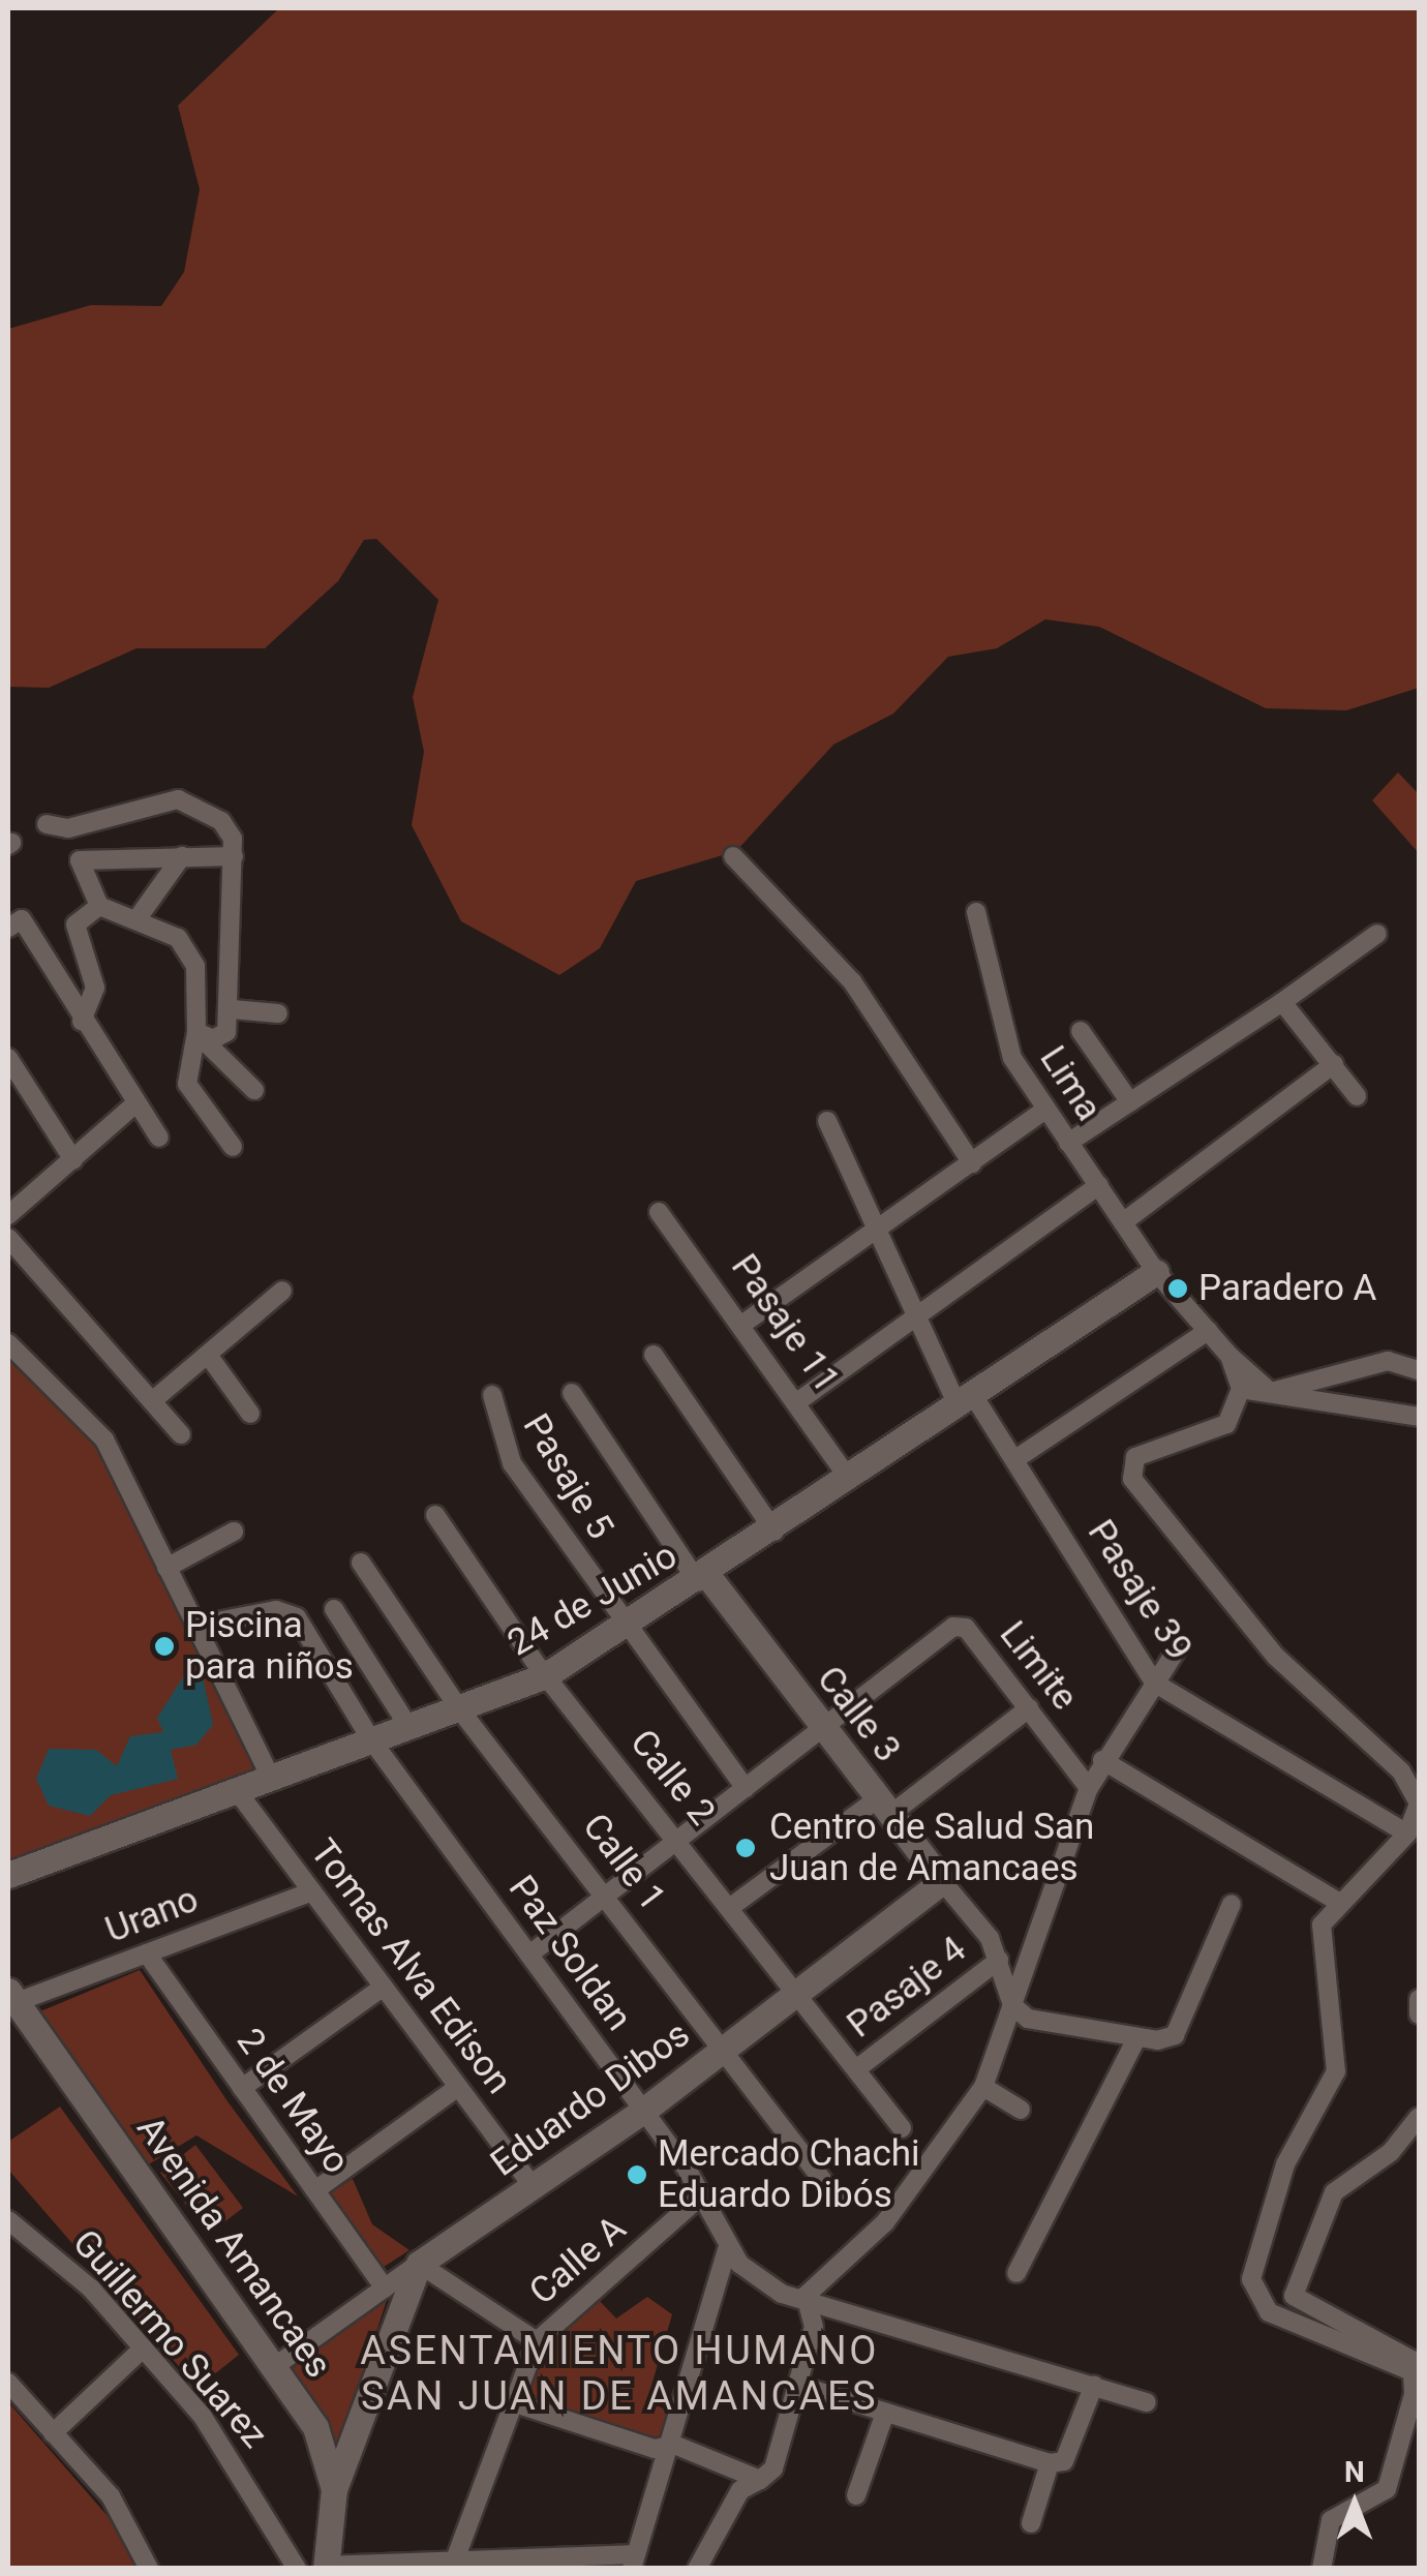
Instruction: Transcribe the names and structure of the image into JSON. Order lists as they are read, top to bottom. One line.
{"streets":{"street":["Lima","Pasaje 11","Pasaje 5","Pasaje 39","24 de Junio","Limite","Calle 3","Calle 2","Calle 1","Urano","Paz Soldan","Tomas Alva Edison","Pasaje 4","Eduardo Dibos","2 de Mayo","Avenida Amancaes","Calle A","Guillermo Suarez"]},"crossings":[["Lima","24 de Junio"],["Pasaje 11","24 de Junio"],["Pasaje 5","24 de Junio"],["Pasaje 5","Limite"],["Pasaje 39","24 de Junio"],["24 de Junio","Calle 3"],["24 de Junio","Calle 2"],["24 de Junio","Calle 1"],["24 de Junio","Paz Soldan"],["24 de Junio","Tomas Alva Edison"],["Limite","Calle 3"],["Limite","Calle 2"],["Limite","Calle 1"],["Limite","Paz Soldan"],["Calle 3","Pasaje 4"],["Calle 3","Eduardo Dibos"],["Calle 2","Pasaje 4"],["Calle 2","Eduardo Dibos"],["Calle 1","Eduardo Dibos"],["Urano","Tomas Alva Edison"],["Urano","2 de Mayo"],["Urano","Avenida Amancaes"],["Paz Soldan","Eduardo Dibos"],["Paz Soldan","Calle A"],["Tomas Alva Edison","Eduardo Dibos"],["Eduardo Dibos","2 de Mayo"],["Eduardo Dibos","Avenida Amancaes"]],"districts":["ASENTAMIENTO HUMANO SAN JUAN DE AMANCAES"],"places":["Paradero A","Piscina para niños","Centro de Salud San Juan de Amancaes","Mercado Chachi Eduardo Dibós"],"north":"top"}
